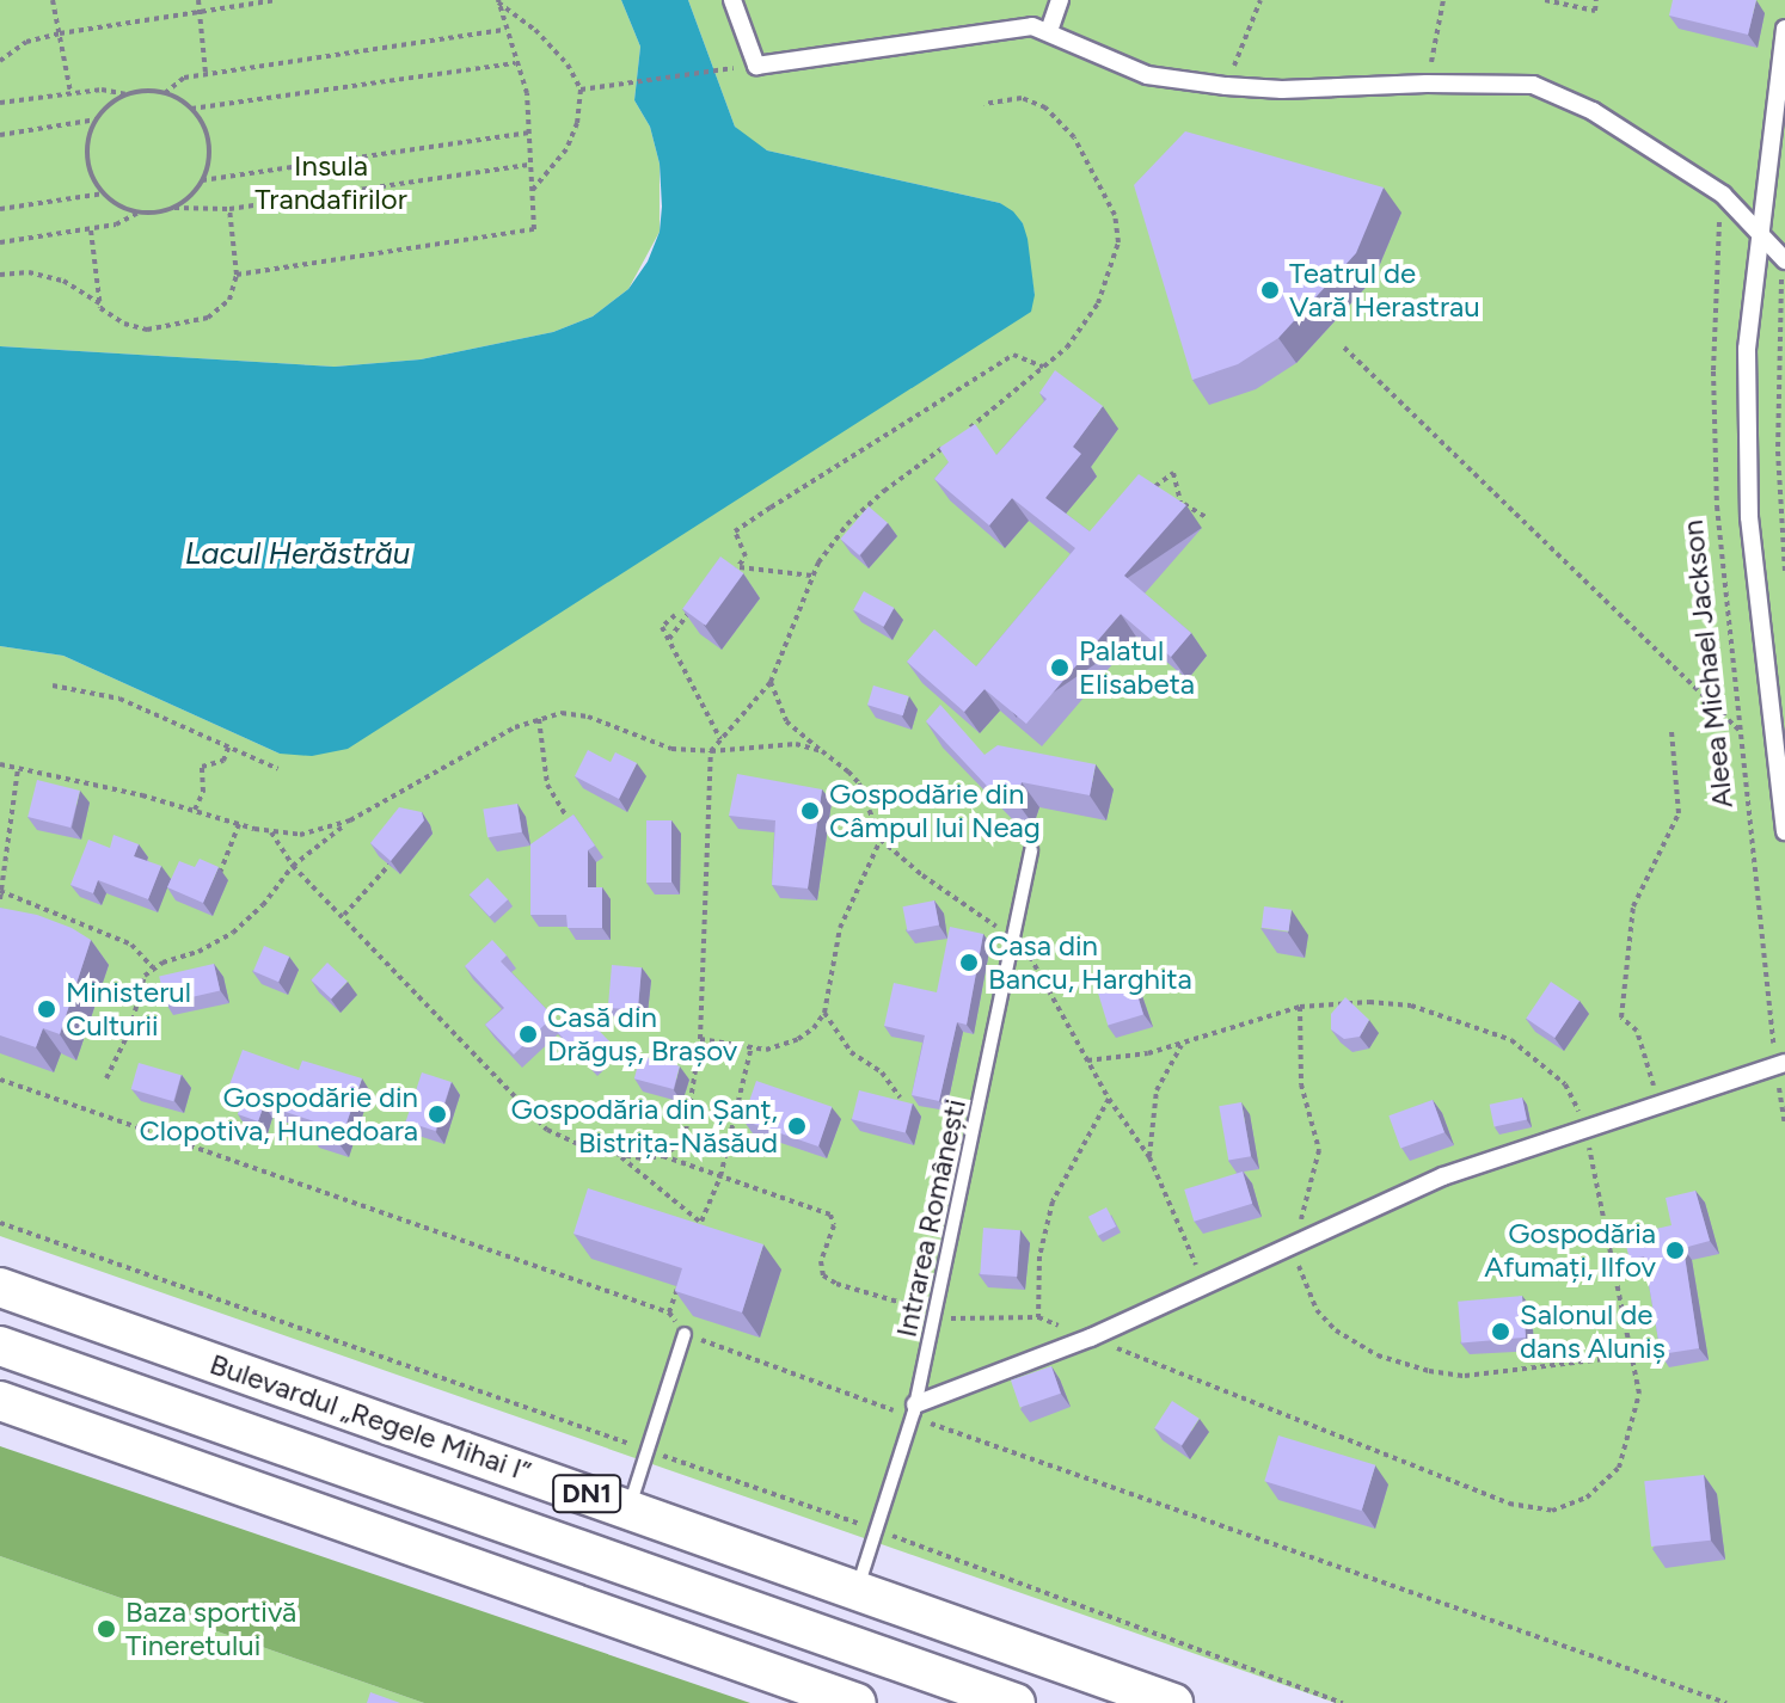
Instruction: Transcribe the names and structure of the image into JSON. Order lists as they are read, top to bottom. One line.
{"streets":{"main road":["Bulevardul „Regele Mihai I”","DN1"],"street":["Aleea Michael Jackson"],"lane":["Intrarea Românești"]},"crossings":[["Intrarea Românești","Bulevardul „Regele Mihai I”"]],"water":["Lacul Herăstrău"],"parks":["Insula Trandafirilor"],"places":["Teatrul de Vară Herastrau","Palatul Elisabeta","Gospodărie din Câmpul lui Neag","Casa din Bancu, Harghita","Ministerul Culturii","Casă din Drăguș, Brașov","Gospodărie din Clopotiva, Hunedoara","Gospodăria din Șanț, Bistrița-Năsăud","Gospodăria Afumați, Ilfov","Salonul de dans Aluniș","Baza sportivă Tineretului"]}
